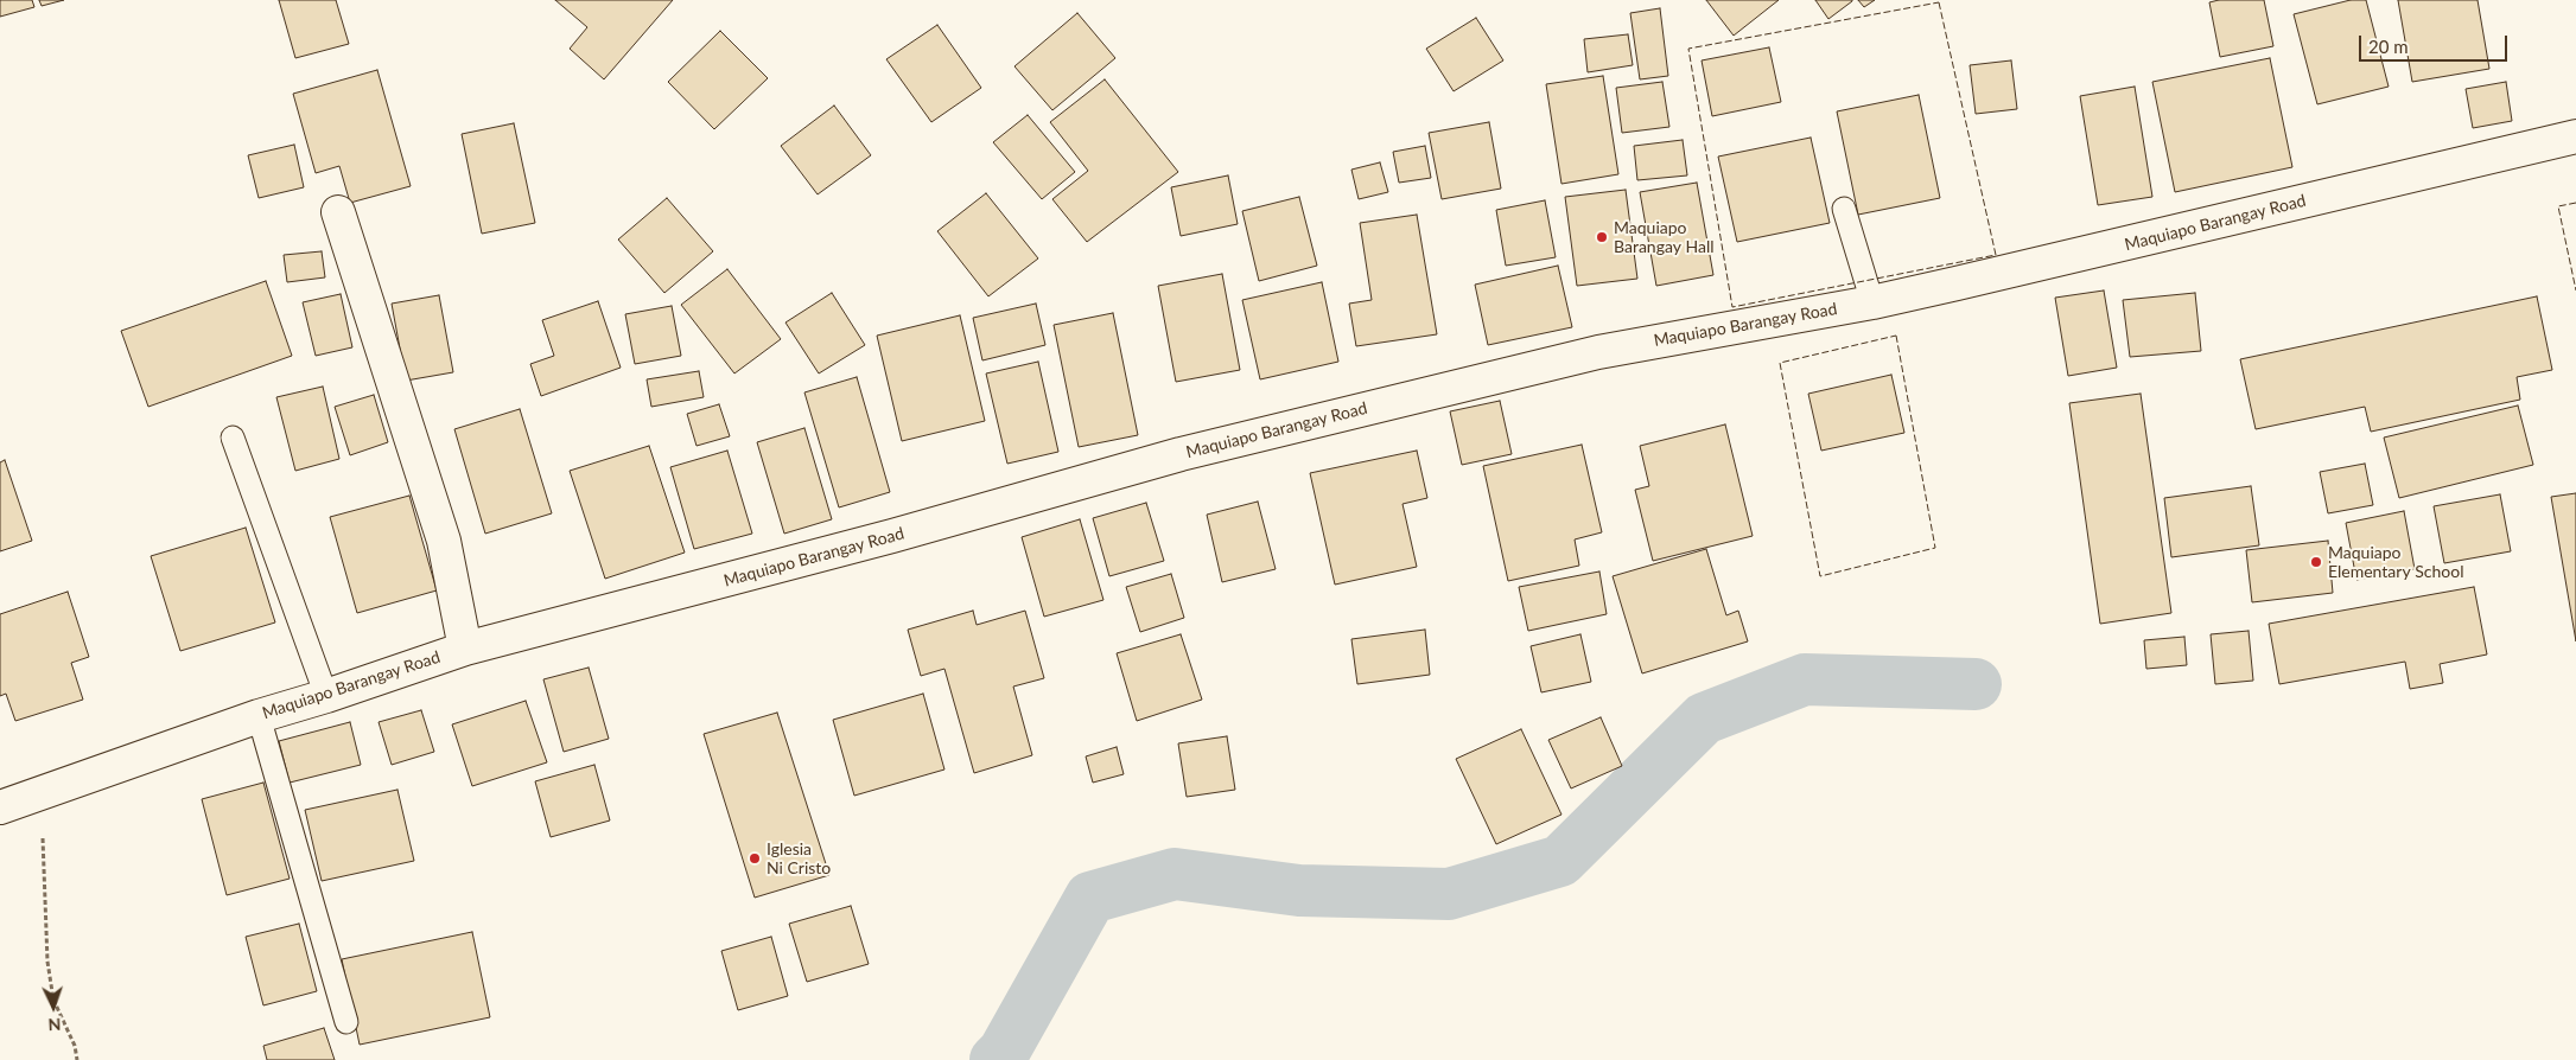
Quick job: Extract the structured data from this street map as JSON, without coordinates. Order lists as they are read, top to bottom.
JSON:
{
  "streets": {
    "street": ["Maquiapo Barangay Road"]
  },
  "places": ["Maquiapo Barangay Hall", "Maquiapo Elementary School", "Iglesia Ni Cristo"],
  "scale_bar": "20 m",
  "north": "bottom"
}
